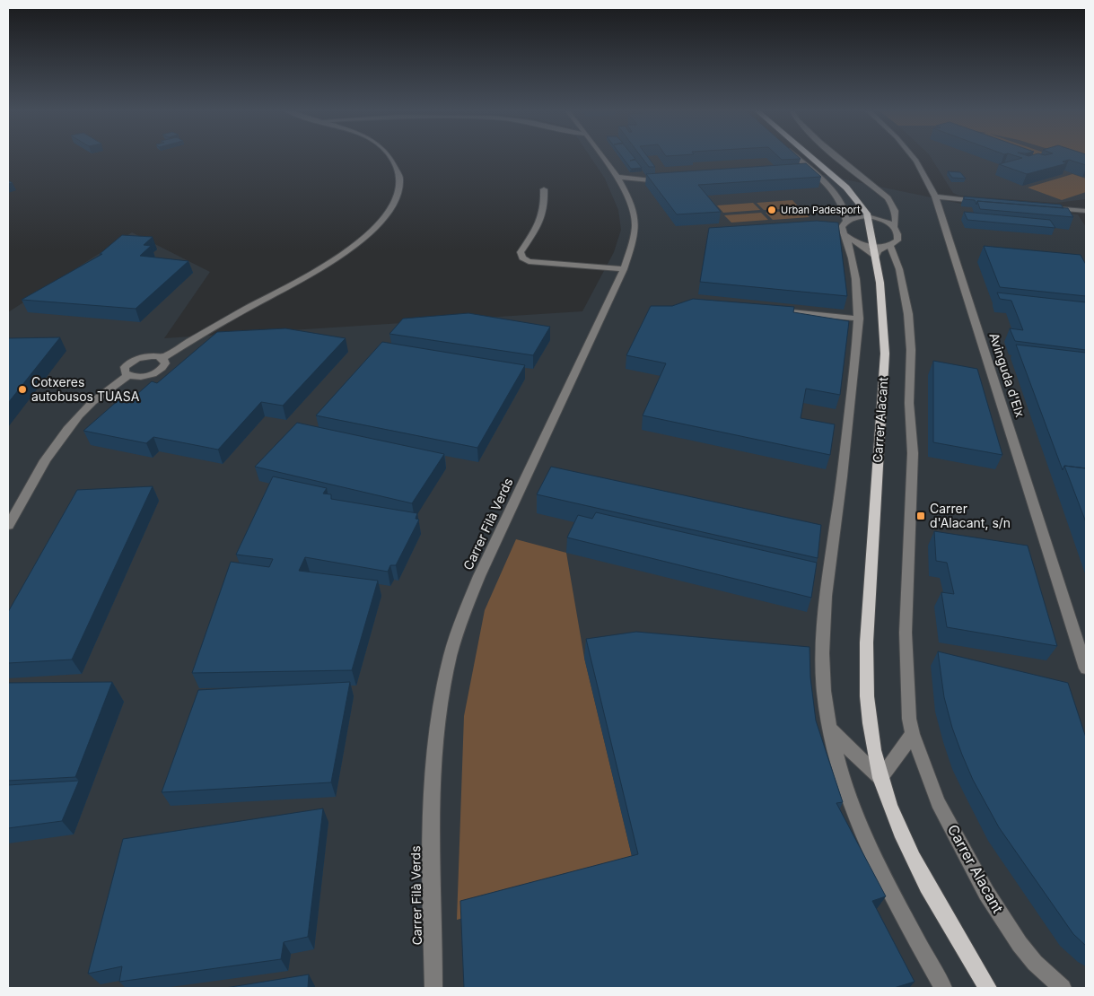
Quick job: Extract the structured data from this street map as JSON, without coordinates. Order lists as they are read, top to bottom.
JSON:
{
  "streets": {
    "main road": ["Carrer Alacant"],
    "street": ["Avinguda d'Elx", "Carrer Filà Verds"]
  },
  "places": {
    "other": ["Urban Padesport", "Cotxeres autobusos TUASA"],
    "transit": ["Carrer d'Alacant, s/n"]
  }
}
